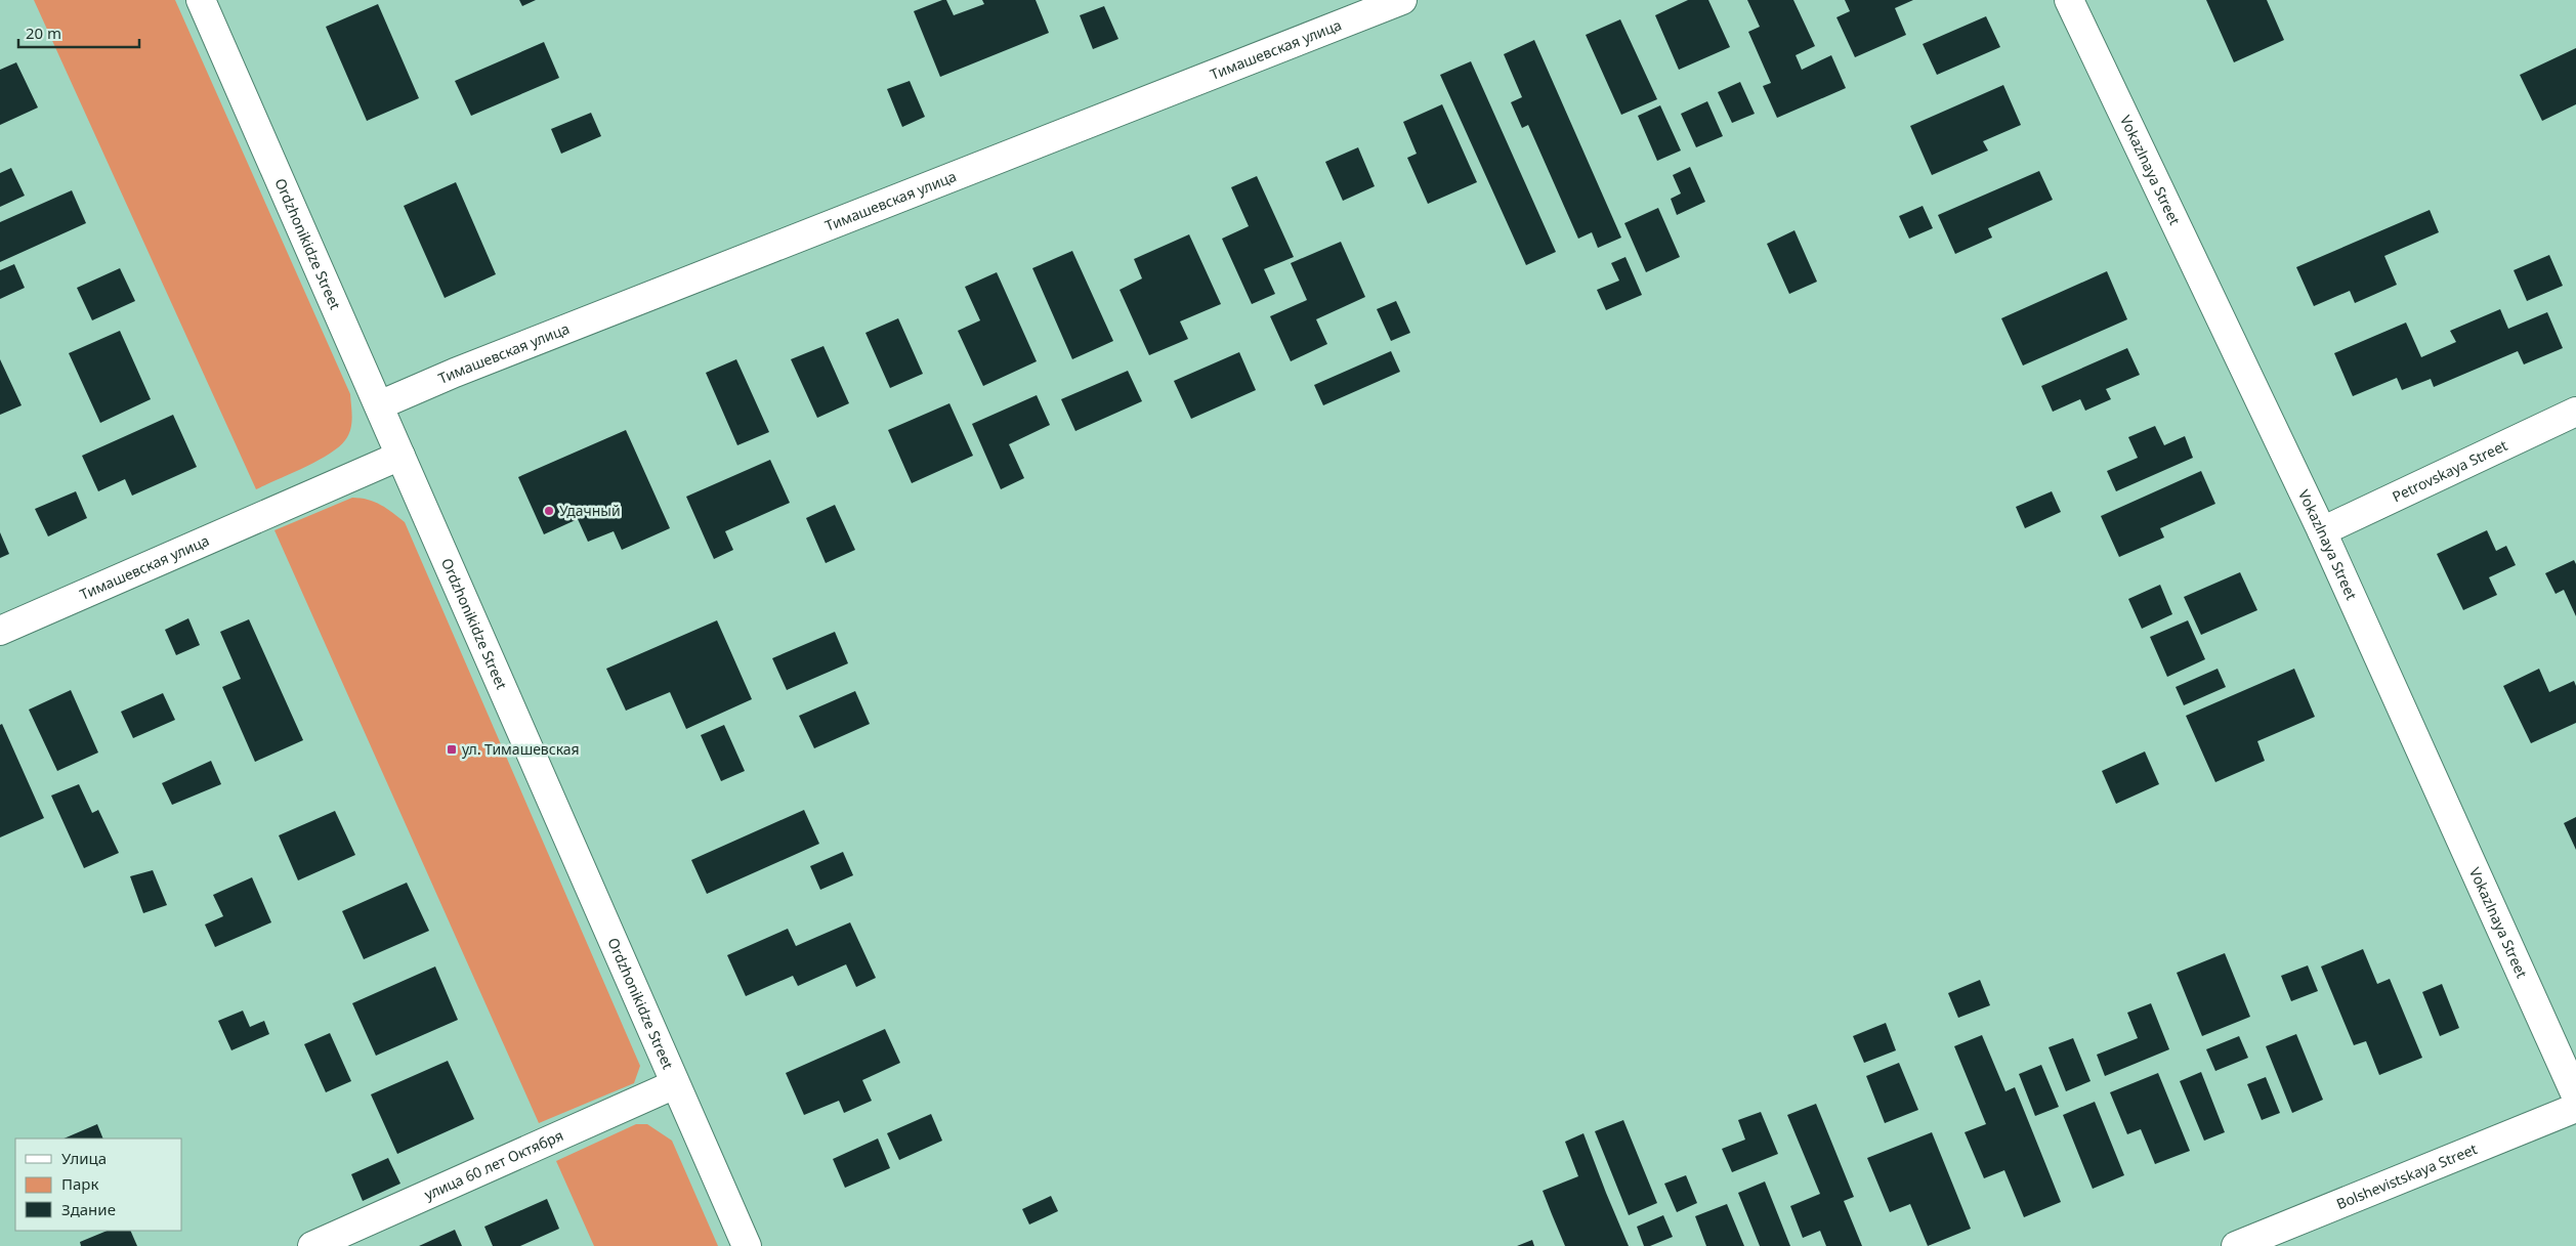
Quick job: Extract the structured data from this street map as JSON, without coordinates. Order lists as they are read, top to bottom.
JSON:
{
  "streets": {
    "street": [
      "Тимашевская улица",
      "Vokazlnaya Street",
      "Ordzhonikidze Street",
      "Petrovskaya Street",
      "улица 60 лет Октября",
      "Bolshevistskaya Street"
    ]
  },
  "crossings": [
    ["Тимашевская улица", "Ordzhonikidze Street"],
    ["Vokazlnaya Street", "Petrovskaya Street"],
    ["Ordzhonikidze Street", "улица 60 лет Октября"]
  ],
  "places": {
    "other": ["Удачный"],
    "transit": ["ул. Тимашевская"]
  },
  "legend": ["Улица", "Парк", "Здание"],
  "scale_bar": "20 m"
}
